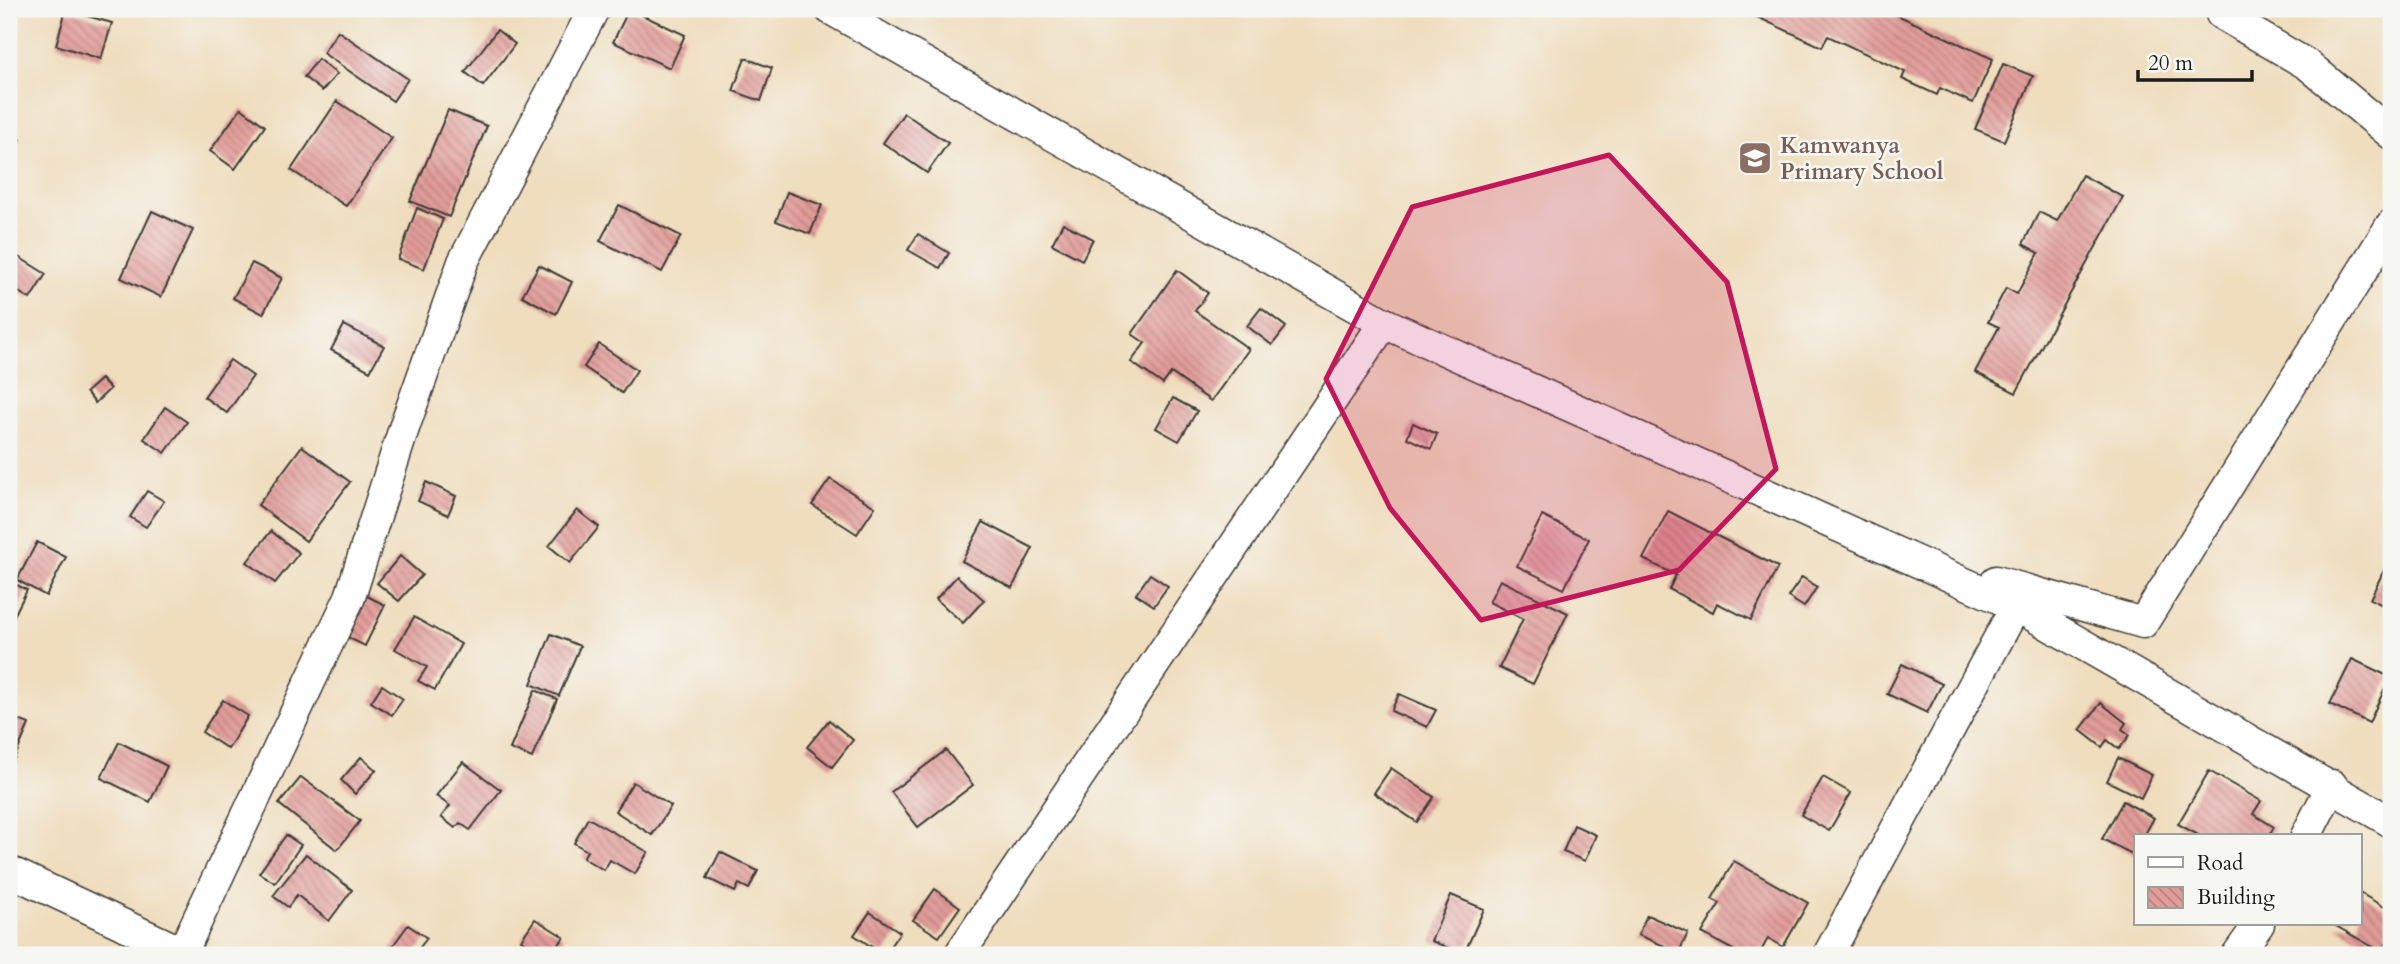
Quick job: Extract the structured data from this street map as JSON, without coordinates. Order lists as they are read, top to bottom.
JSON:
{
  "places": {
    "school or university": ["Kamwanya Primary School"]
  },
  "legend": ["Road", "Building"],
  "scale_bar": "20 m"
}
